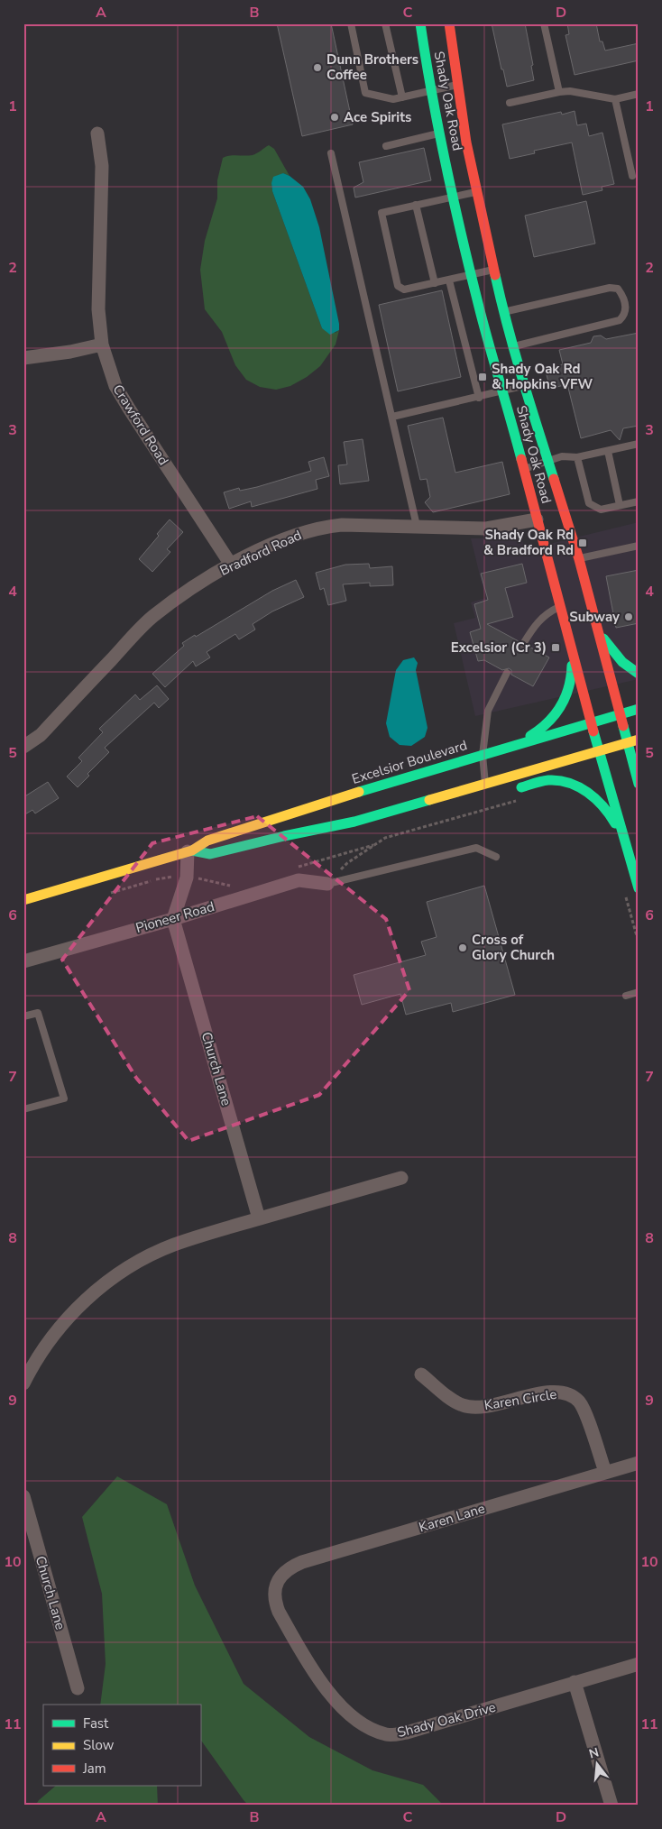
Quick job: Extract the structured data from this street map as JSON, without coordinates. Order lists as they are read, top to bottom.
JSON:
{
  "streets": {
    "main road": ["Shady Oak Road", "Excelsior Boulevard"],
    "street": [
      "Crawford Road",
      "Bradford Road",
      "Pioneer Road",
      "Church Lane",
      "Karen Circle",
      "Karen Lane",
      "Shady Oak Drive"
    ]
  },
  "crossings": [
    ["Shady Oak Road", "Bradford Road"],
    ["Shady Oak Road", "Excelsior Boulevard"],
    ["Crawford Road", "Bradford Road"],
    ["Pioneer Road", "Church Lane"],
    ["Karen Circle", "Karen Lane"],
    ["Karen Lane", "Shady Oak Drive"]
  ],
  "places": {
    "other": [
      "Dunn Brothers Coffee",
      "Ace Spirits",
      "Subway",
      "Cross of Glory Church"
    ],
    "transit": ["Shady Oak Rd & Hopkins VFW", "Shady Oak Rd & Bradford Rd", "Excelsior (Cr 3)"]
  },
  "legend": ["Fast", "Slow", "Jam"],
  "north": "top",
  "grid": {
    "columns": [
      "A",
      "B",
      "C",
      "D"
    ],
    "rows": [
      "1",
      "2",
      "3",
      "4",
      "5",
      "6",
      "7",
      "8",
      "9",
      "10",
      "11"
    ]
  }
}
